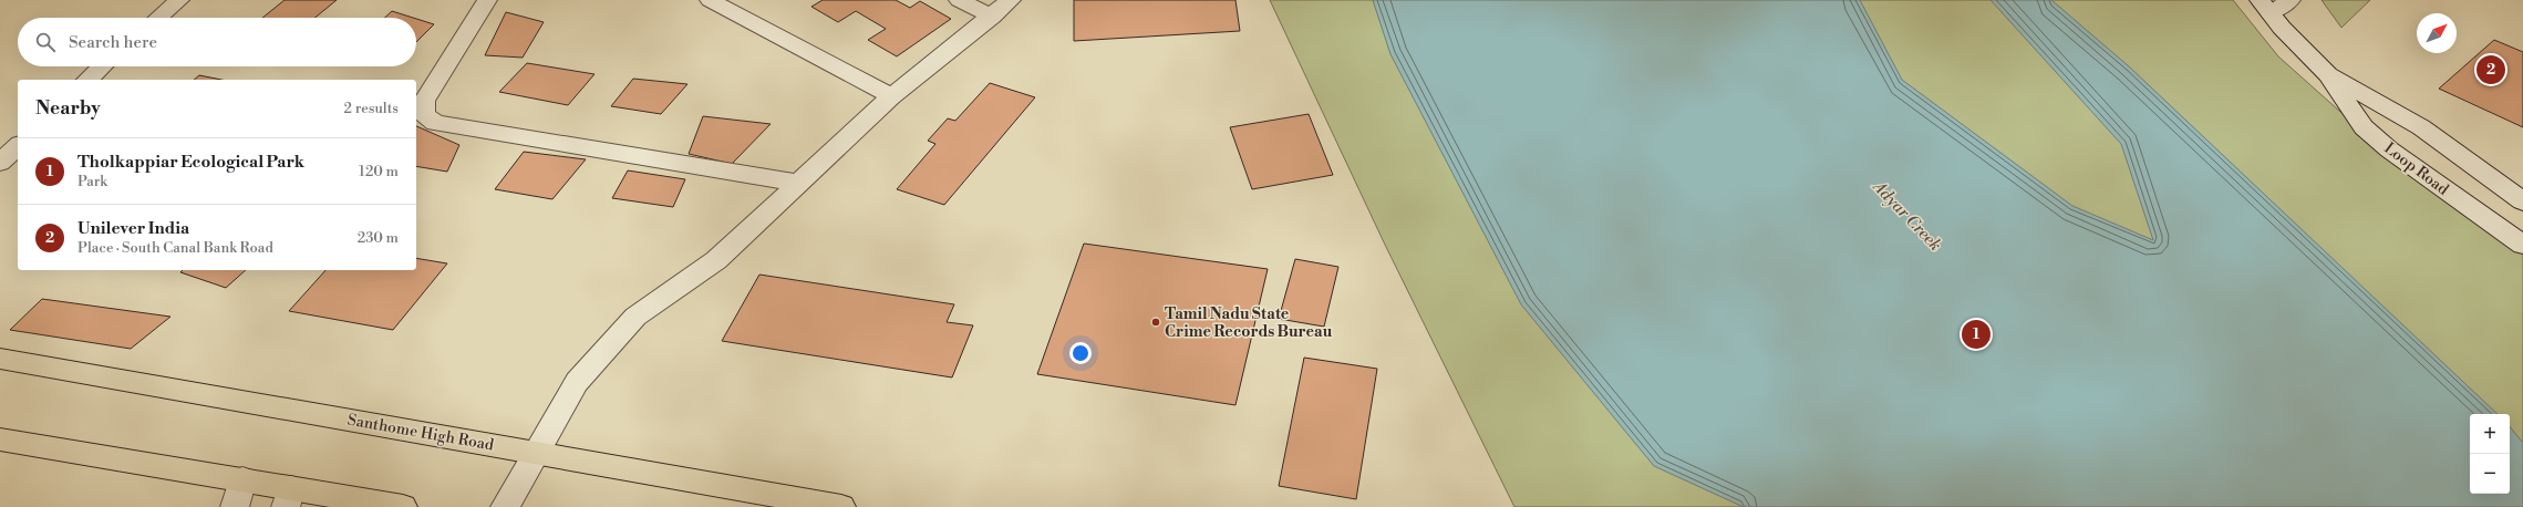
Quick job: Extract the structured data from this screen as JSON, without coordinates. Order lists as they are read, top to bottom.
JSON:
{
  "streets": {
    "main road": ["Santhome High Road"],
    "street": ["Loop Road"]
  },
  "water": ["Adyar Creek"],
  "places": ["Tamil Nadu State Crime Records Bureau"],
  "north": "top right",
  "page": {
    "search": "Search here",
    "pins": ["2", "1"],
    "heading": ["Nearby", "2 results"],
    "list": [
      {
        "mark": "1",
        "name": "Tholkappiar Ecological Park",
        "note": "Park",
        "value": "120 m"
      },
      {
        "mark": "2",
        "name": "Unilever India",
        "note": "Place · South Canal Bank Road",
        "value": "230 m"
      }
    ],
    "map_buttons": ["+", "−"]
  }
}
